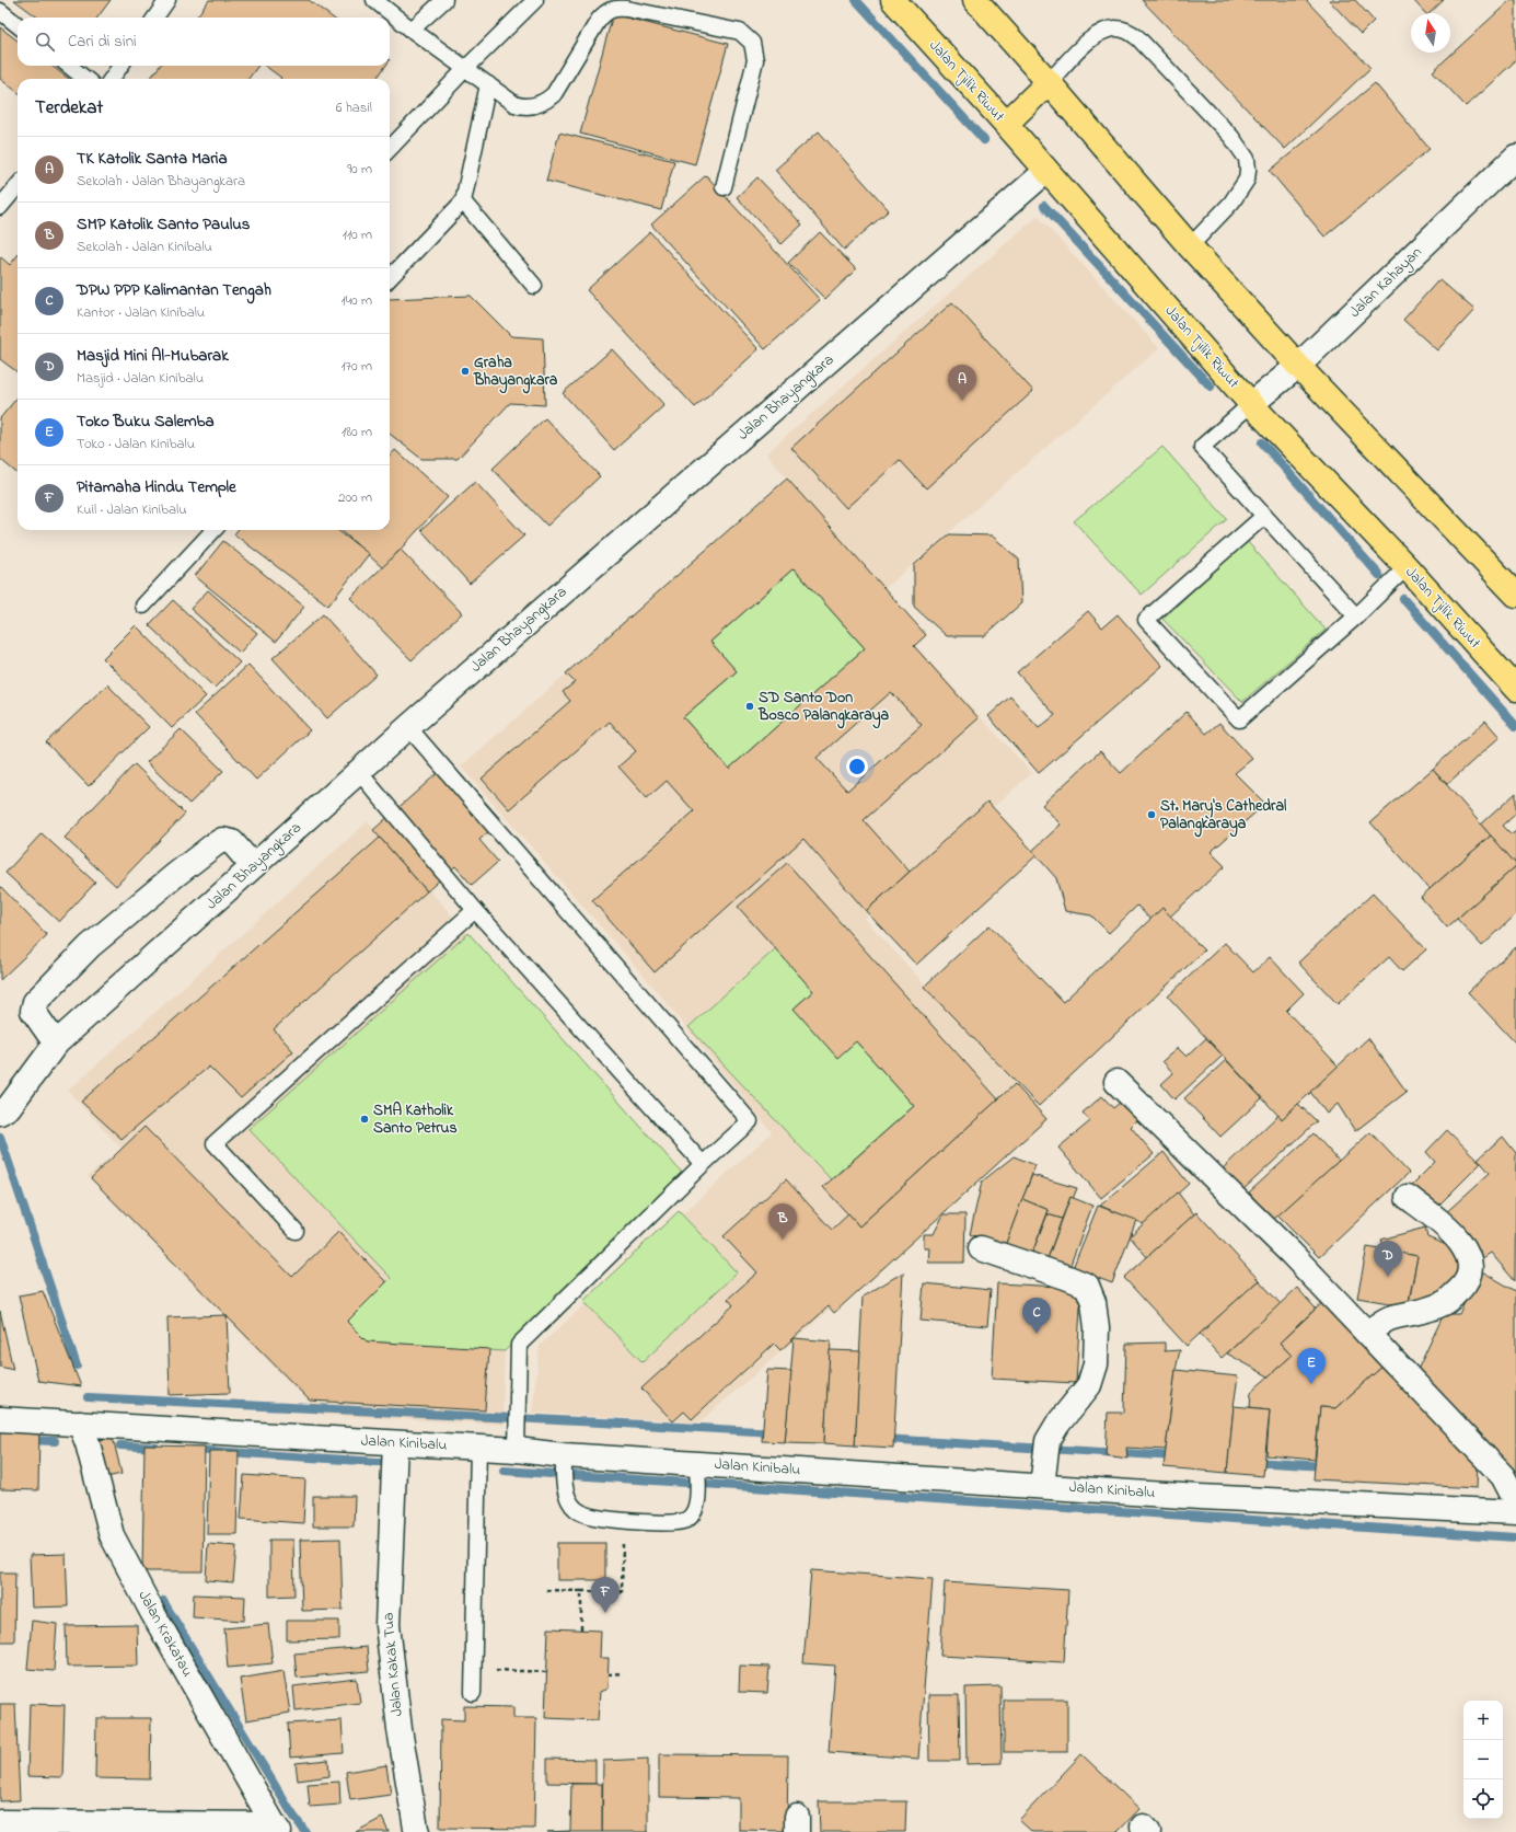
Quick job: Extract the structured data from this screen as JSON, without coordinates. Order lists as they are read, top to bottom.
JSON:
{
  "streets": {
    "highway": ["Jalan Tjilik Riwut"],
    "street": [
      "Jalan Kahayan",
      "Jalan Bhayangkara",
      "Jalan Kinibalu",
      "Jalan Krakatau",
      "Jalan Kakak Tua"
    ]
  },
  "crossings": [
    ["Jalan Tjilik Riwut", "Jalan Kahayan"],
    ["Jalan Tjilik Riwut", "Jalan Bhayangkara"],
    ["Jalan Kinibalu", "Jalan Krakatau"],
    ["Jalan Kinibalu", "Jalan Kakak Tua"]
  ],
  "places": [
    "Graha Bhayangkara",
    "SD Santo Don Bosco Palangkaraya",
    "St. Mary's Cathedral Palangkaraya",
    "SMA Katholik Santo Petrus"
  ],
  "north": "top",
  "page": {
    "search": "Cari di sini",
    "heading": ["Terdekat", "6 hasil"],
    "list": [
      {
        "mark": "A",
        "name": "TK Katolik Santa Maria",
        "note": "Sekolah · Jalan Bhayangkara",
        "value": "90 m"
      },
      {
        "mark": "B",
        "name": "SMP Katolik Santo Paulus",
        "note": "Sekolah · Jalan Kinibalu",
        "value": "110 m"
      },
      {
        "mark": "C",
        "name": "DPW PPP Kalimantan Tengah",
        "note": "Kantor · Jalan Kinibalu",
        "value": "140 m"
      },
      {
        "mark": "D",
        "name": "Masjid Mini Al-Mubarak",
        "note": "Masjid · Jalan Kinibalu",
        "value": "170 m"
      },
      {
        "mark": "E",
        "name": "Toko Buku Salemba",
        "note": "Toko · Jalan Kinibalu",
        "value": "180 m"
      },
      {
        "mark": "F",
        "name": "Pitamaha Hindu Temple",
        "note": "Kuil · Jalan Kinibalu",
        "value": "200 m"
      }
    ],
    "pins": [
      "A",
      "B",
      "D",
      "C",
      "E",
      "F"
    ],
    "map_buttons": ["+", "−"]
  }
}
